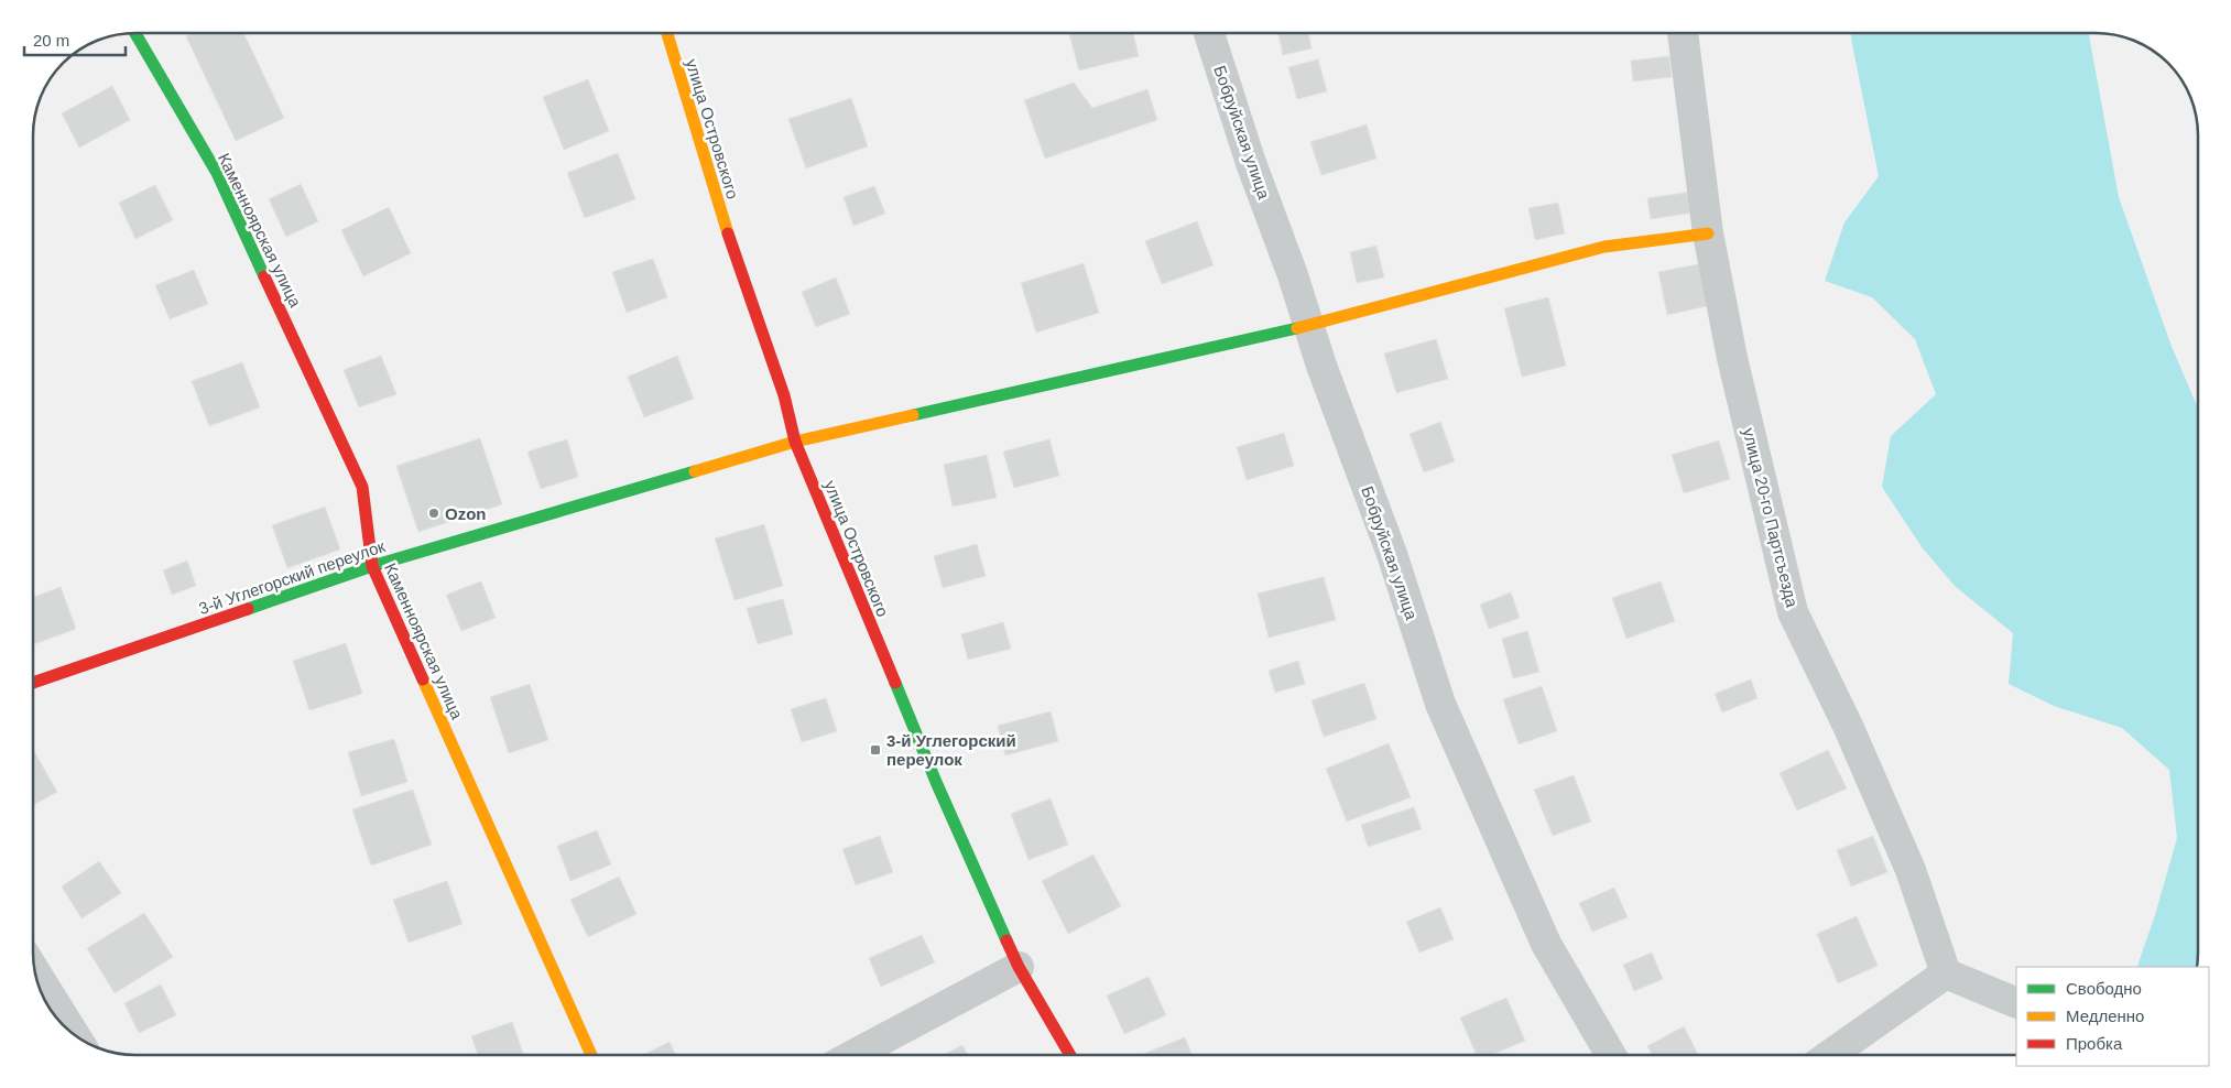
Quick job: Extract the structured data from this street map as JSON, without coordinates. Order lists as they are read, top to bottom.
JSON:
{
  "streets": {
    "street": [
      "улица Островского",
      "Бобруйская улица",
      "Каменноярская улица",
      "улица 20-го Партсъезда",
      "3-й Углегорский переулок"
    ]
  },
  "crossings": [
    ["улица Островского", "3-й Углегорский переулок"],
    ["Бобруйская улица", "3-й Углегорский переулок"],
    ["Каменноярская улица", "3-й Углегорский переулок"],
    ["улица 20-го Партсъезда", "3-й Углегорский переулок"]
  ],
  "places": {
    "other": ["Ozon"],
    "transit": ["3-й Углегорский переулок"]
  },
  "legend": ["Свободно", "Медленно", "Пробка"],
  "scale_bar": "20 m"
}
